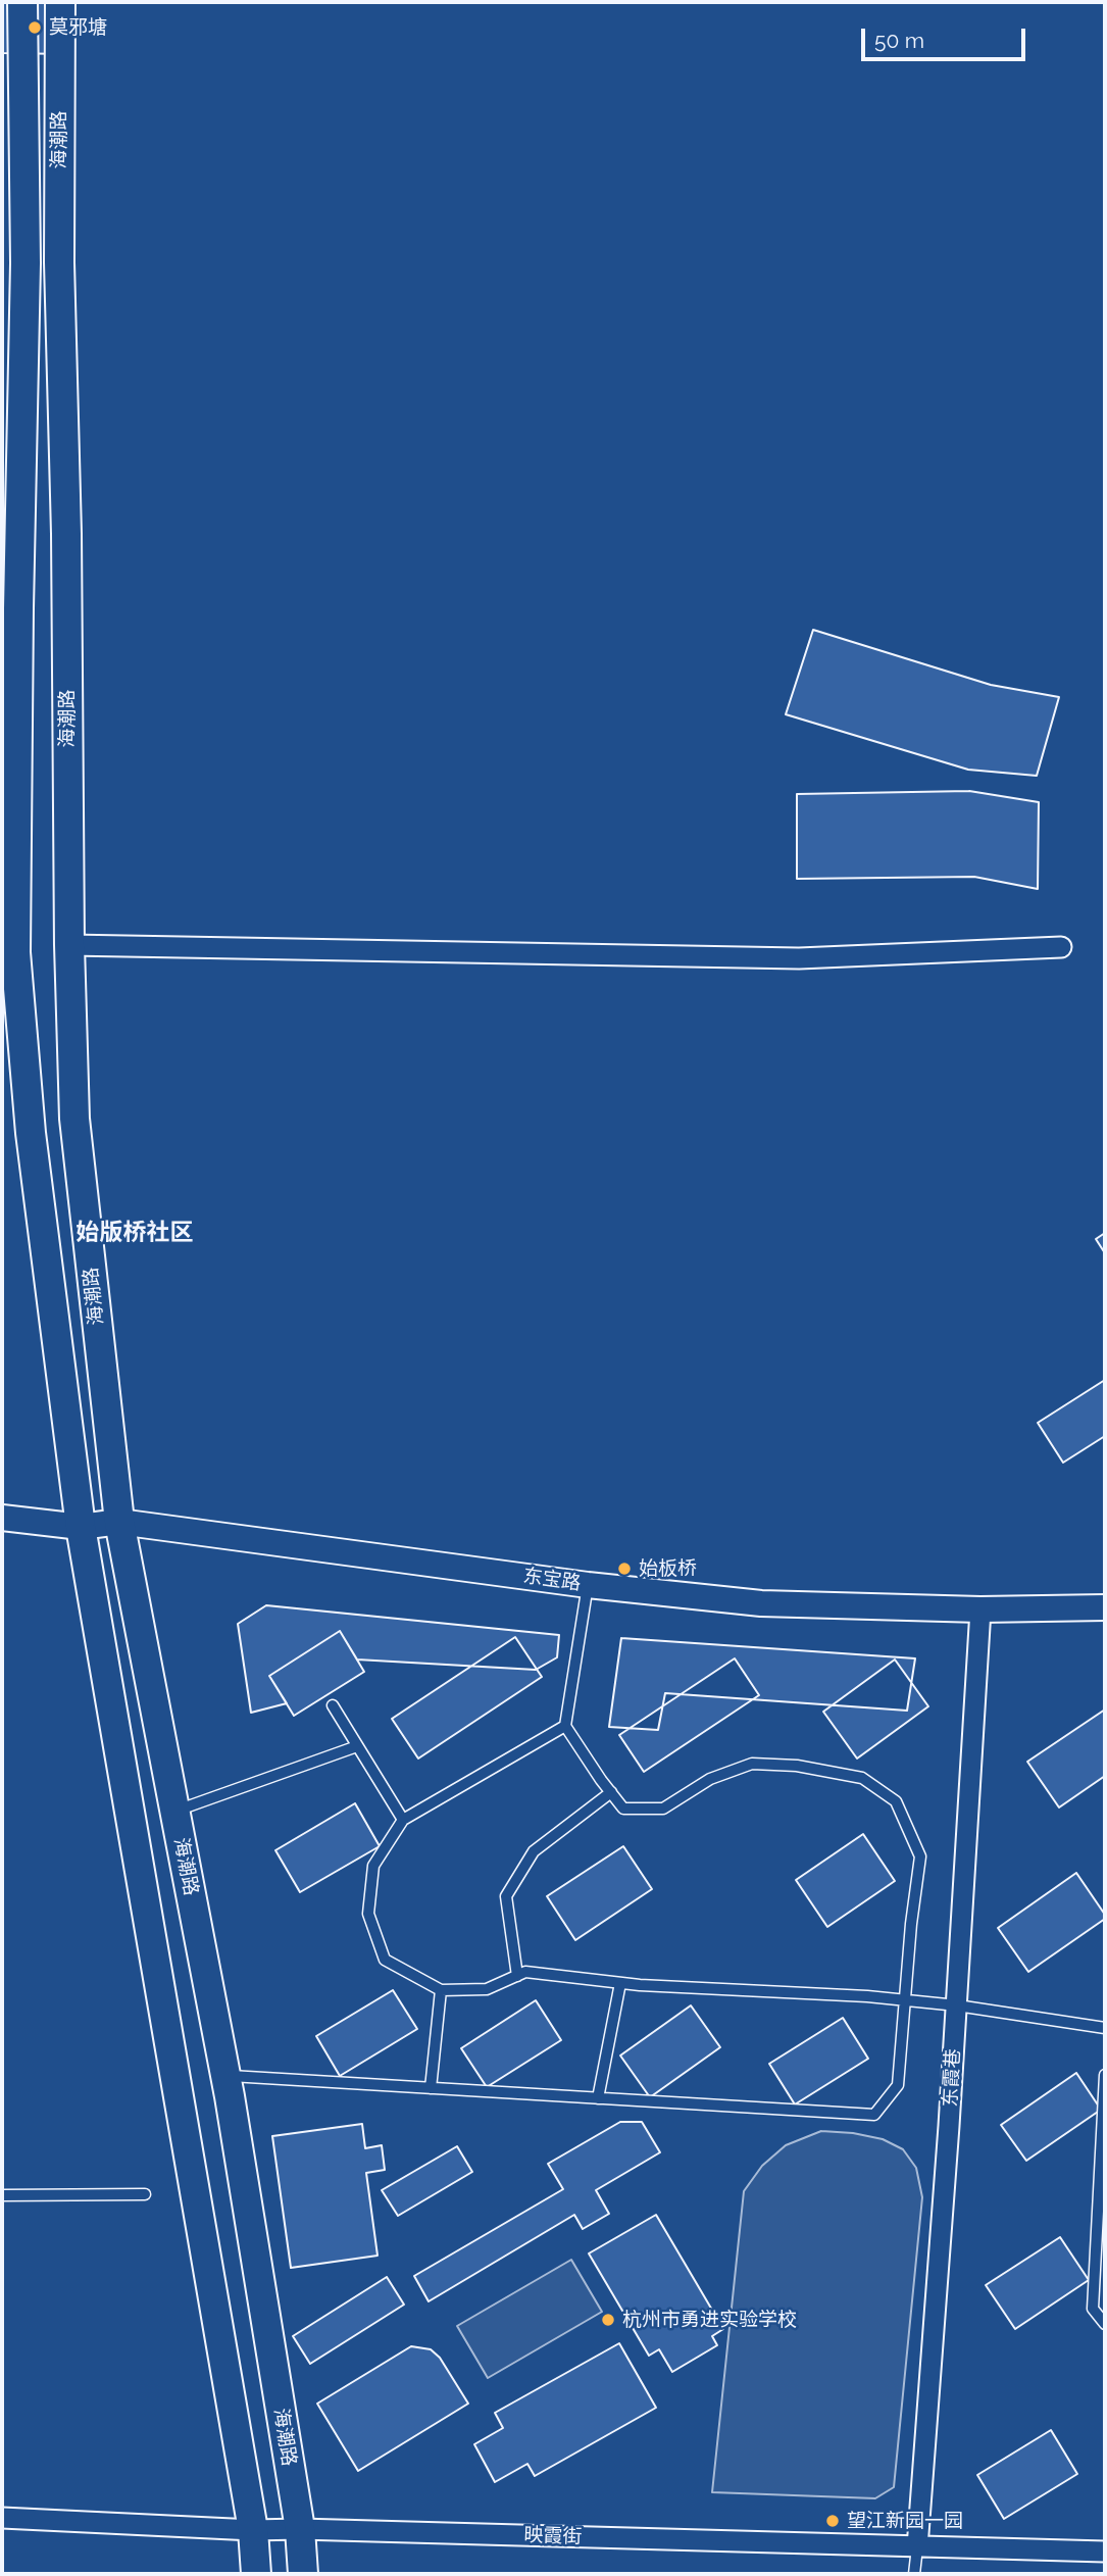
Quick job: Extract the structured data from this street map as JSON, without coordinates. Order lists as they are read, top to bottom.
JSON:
{
  "streets": {
    "main road": ["海潮路"],
    "street": ["东宝路", "东霞巷", "映霞街"]
  },
  "crossings": [
    ["海潮路", "东宝路"],
    ["海潮路", "映霞街"],
    ["东宝路", "东霞巷"],
    ["东霞巷", "映霞街"]
  ],
  "districts": ["始版桥社区"],
  "places": [
    "莫邪塘",
    "始板桥",
    "杭州市勇进实验学校",
    "望江新园一园"
  ],
  "scale_bar": "50 m"
}
